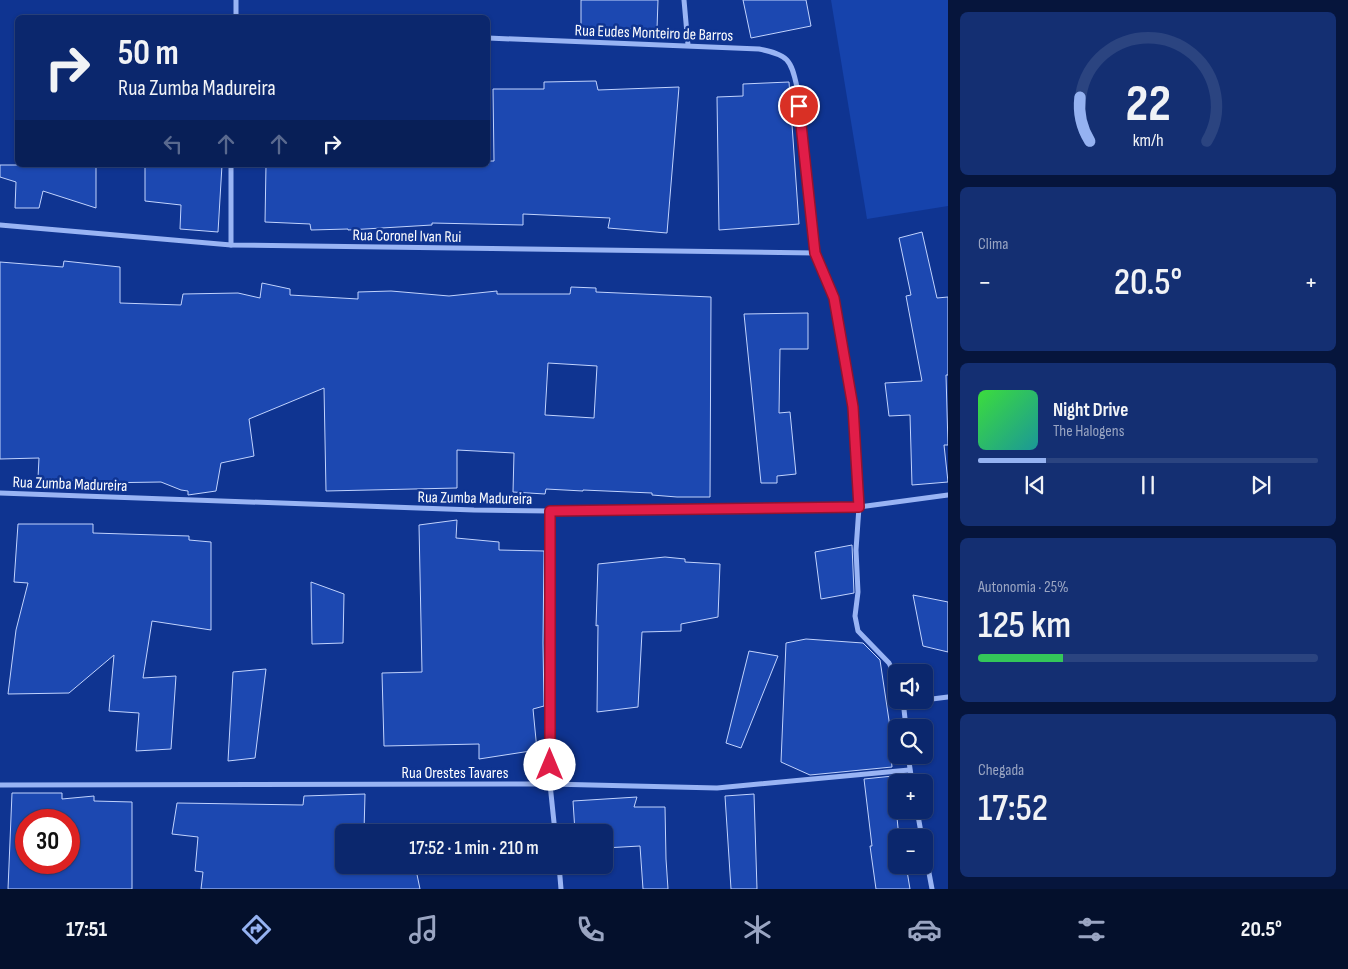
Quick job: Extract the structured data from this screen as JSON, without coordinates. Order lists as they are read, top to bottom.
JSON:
{
  "streets": {
    "street": [
      "Rua Eudes Monteiro de Barros",
      "Rua Coronel Ivan Rui",
      "Rua Zumba Madureira",
      "Rua Orestes Tavares"
    ]
  },
  "crossings": [
    ["Rua Eudes Monteiro de Barros", "Rua Coronel Ivan Rui"],
    ["Rua Eudes Monteiro de Barros", "Rua Zumba Madureira"]
  ],
  "page": {
    "turn": ["50 m", "Rua Zumba Madureira"],
    "tile": [
      "Clima",
      ["Autonomia · 25%", "125 km"],
      ["Chegada", "17:52"]
    ],
    "heat": ["−", "20.5°", "+"],
    "song": ["Night Drive", "The Halogens"],
    "map_buttons": ["+", "−"],
    "limit": "30",
    "trip": "17:52 · 1 min · 210 m",
    "tabs": ["17:51", "20.5°"],
    "gauge": ["22", "km/h"]
  }
}
